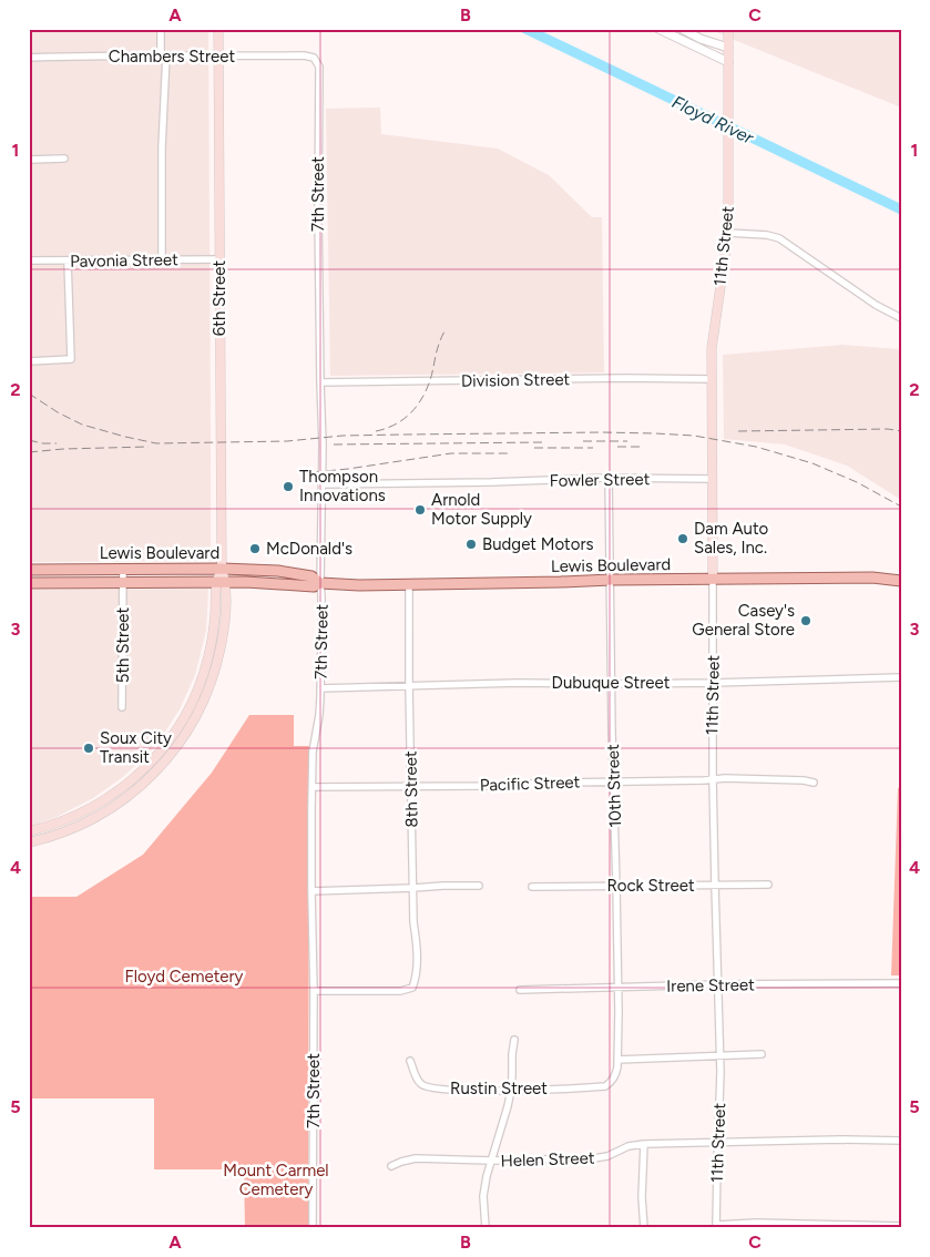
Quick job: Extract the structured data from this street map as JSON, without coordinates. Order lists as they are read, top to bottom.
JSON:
{
  "streets": {
    "main road": ["11th Street", "6th Street", "Lewis Boulevard"],
    "street": [
      "Chambers Street",
      "7th Street",
      "Pavonia Street",
      "Division Street",
      "Fowler Street",
      "5th Street",
      "Dubuque Street",
      "Pacific Street",
      "10th Street",
      "8th Street",
      "Rock Street",
      "Irene Street",
      "Rustin Street",
      "Helen Street"
    ]
  },
  "crossings": [
    ["Chambers Street", "7th Street"],
    ["Chambers Street", "6th Street"],
    ["7th Street", "Division Street"],
    ["7th Street", "Fowler Street"],
    ["7th Street", "Lewis Boulevard"],
    ["7th Street", "Dubuque Street"],
    ["7th Street", "Pacific Street"],
    ["7th Street", "8th Street"],
    ["11th Street", "Division Street"],
    ["11th Street", "Fowler Street"],
    ["11th Street", "Lewis Boulevard"],
    ["11th Street", "Dubuque Street"],
    ["11th Street", "Pacific Street"],
    ["11th Street", "Rock Street"],
    ["11th Street", "Irene Street"],
    ["11th Street", "Helen Street"],
    ["Pavonia Street", "6th Street"],
    ["6th Street", "Lewis Boulevard"],
    ["Fowler Street", "10th Street"],
    ["Lewis Boulevard", "5th Street"],
    ["Lewis Boulevard", "10th Street"],
    ["Lewis Boulevard", "8th Street"],
    ["Dubuque Street", "10th Street"],
    ["Dubuque Street", "8th Street"],
    ["Pacific Street", "10th Street"],
    ["Pacific Street", "8th Street"],
    ["10th Street", "Rock Street"],
    ["10th Street", "Irene Street"],
    ["10th Street", "Rustin Street"]
  ],
  "water": ["Floyd River"],
  "parks": ["Floyd Cemetery", "Mount Carmel Cemetery"],
  "places": [
    "Thompson Innovations",
    "Arnold Motor Supply",
    "Dam Auto Sales, Inc.",
    "Budget Motors",
    "McDonald's",
    "Casey's General Store",
    "Soux City Transit"
  ],
  "grid": {
    "columns": ["A", "B", "C"],
    "rows": [
      "1",
      "2",
      "3",
      "4",
      "5"
    ]
  }
}
